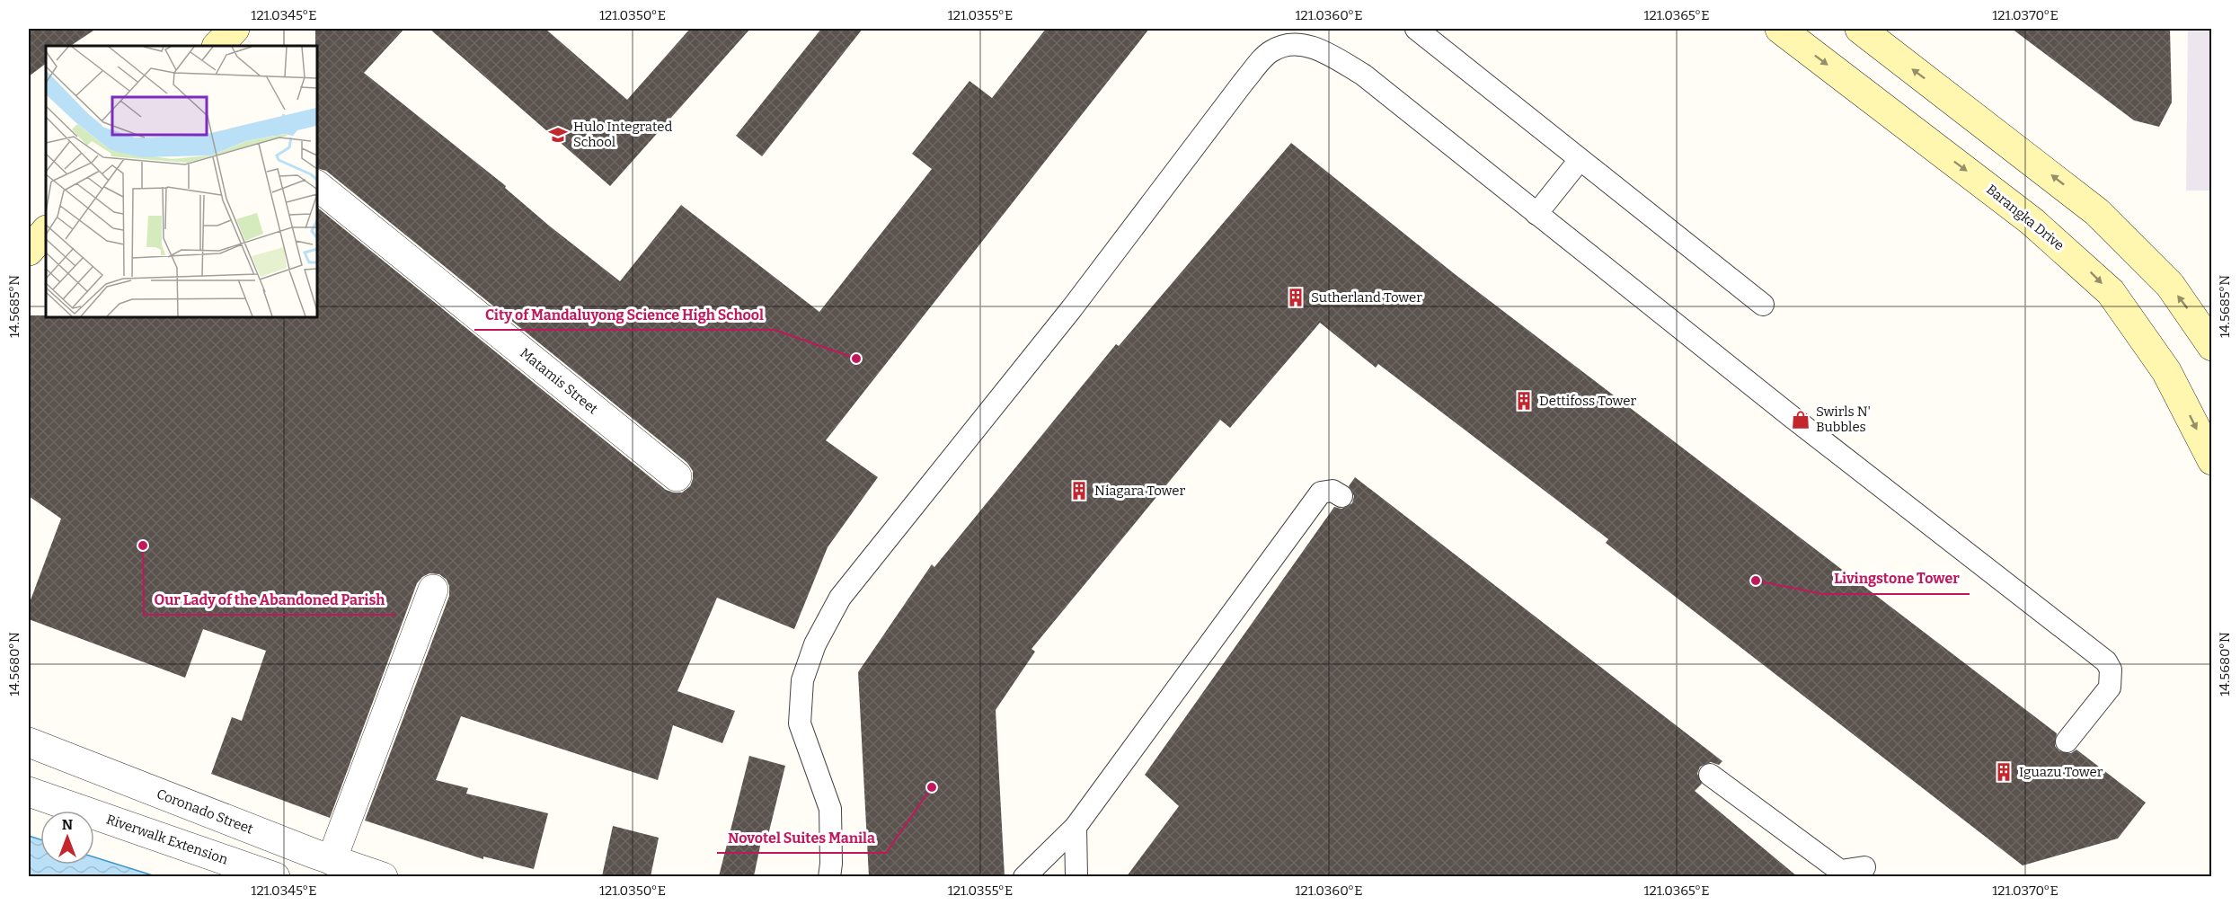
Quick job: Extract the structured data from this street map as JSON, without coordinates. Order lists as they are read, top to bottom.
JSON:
{
  "streets": {
    "main road": ["Barangka Drive"],
    "street": ["Matamis Street", "Coronado Street", "Riverwalk Extension"]
  },
  "places": {
    "school or university": ["Hulo Integrated School"],
    "building": [
      "Sutherland Tower",
      "Dettifoss Tower",
      "Niagara Tower",
      "Iguazu Tower"
    ],
    "other": [
      "City of Mandaluyong Science High School",
      "Our Lady of the Abandoned Parish",
      "Livingstone Tower",
      "Novotel Suites Manila"
    ],
    "shop": ["Swirls N' Bubbles"]
  },
  "north": "top",
  "coordinates": [
    "121.0345°E",
    "121.0350°E",
    "121.0355°E",
    "121.0360°E",
    "121.0365°E",
    "121.0370°E",
    "14.5685°N",
    "14.5680°N"
  ]
}
